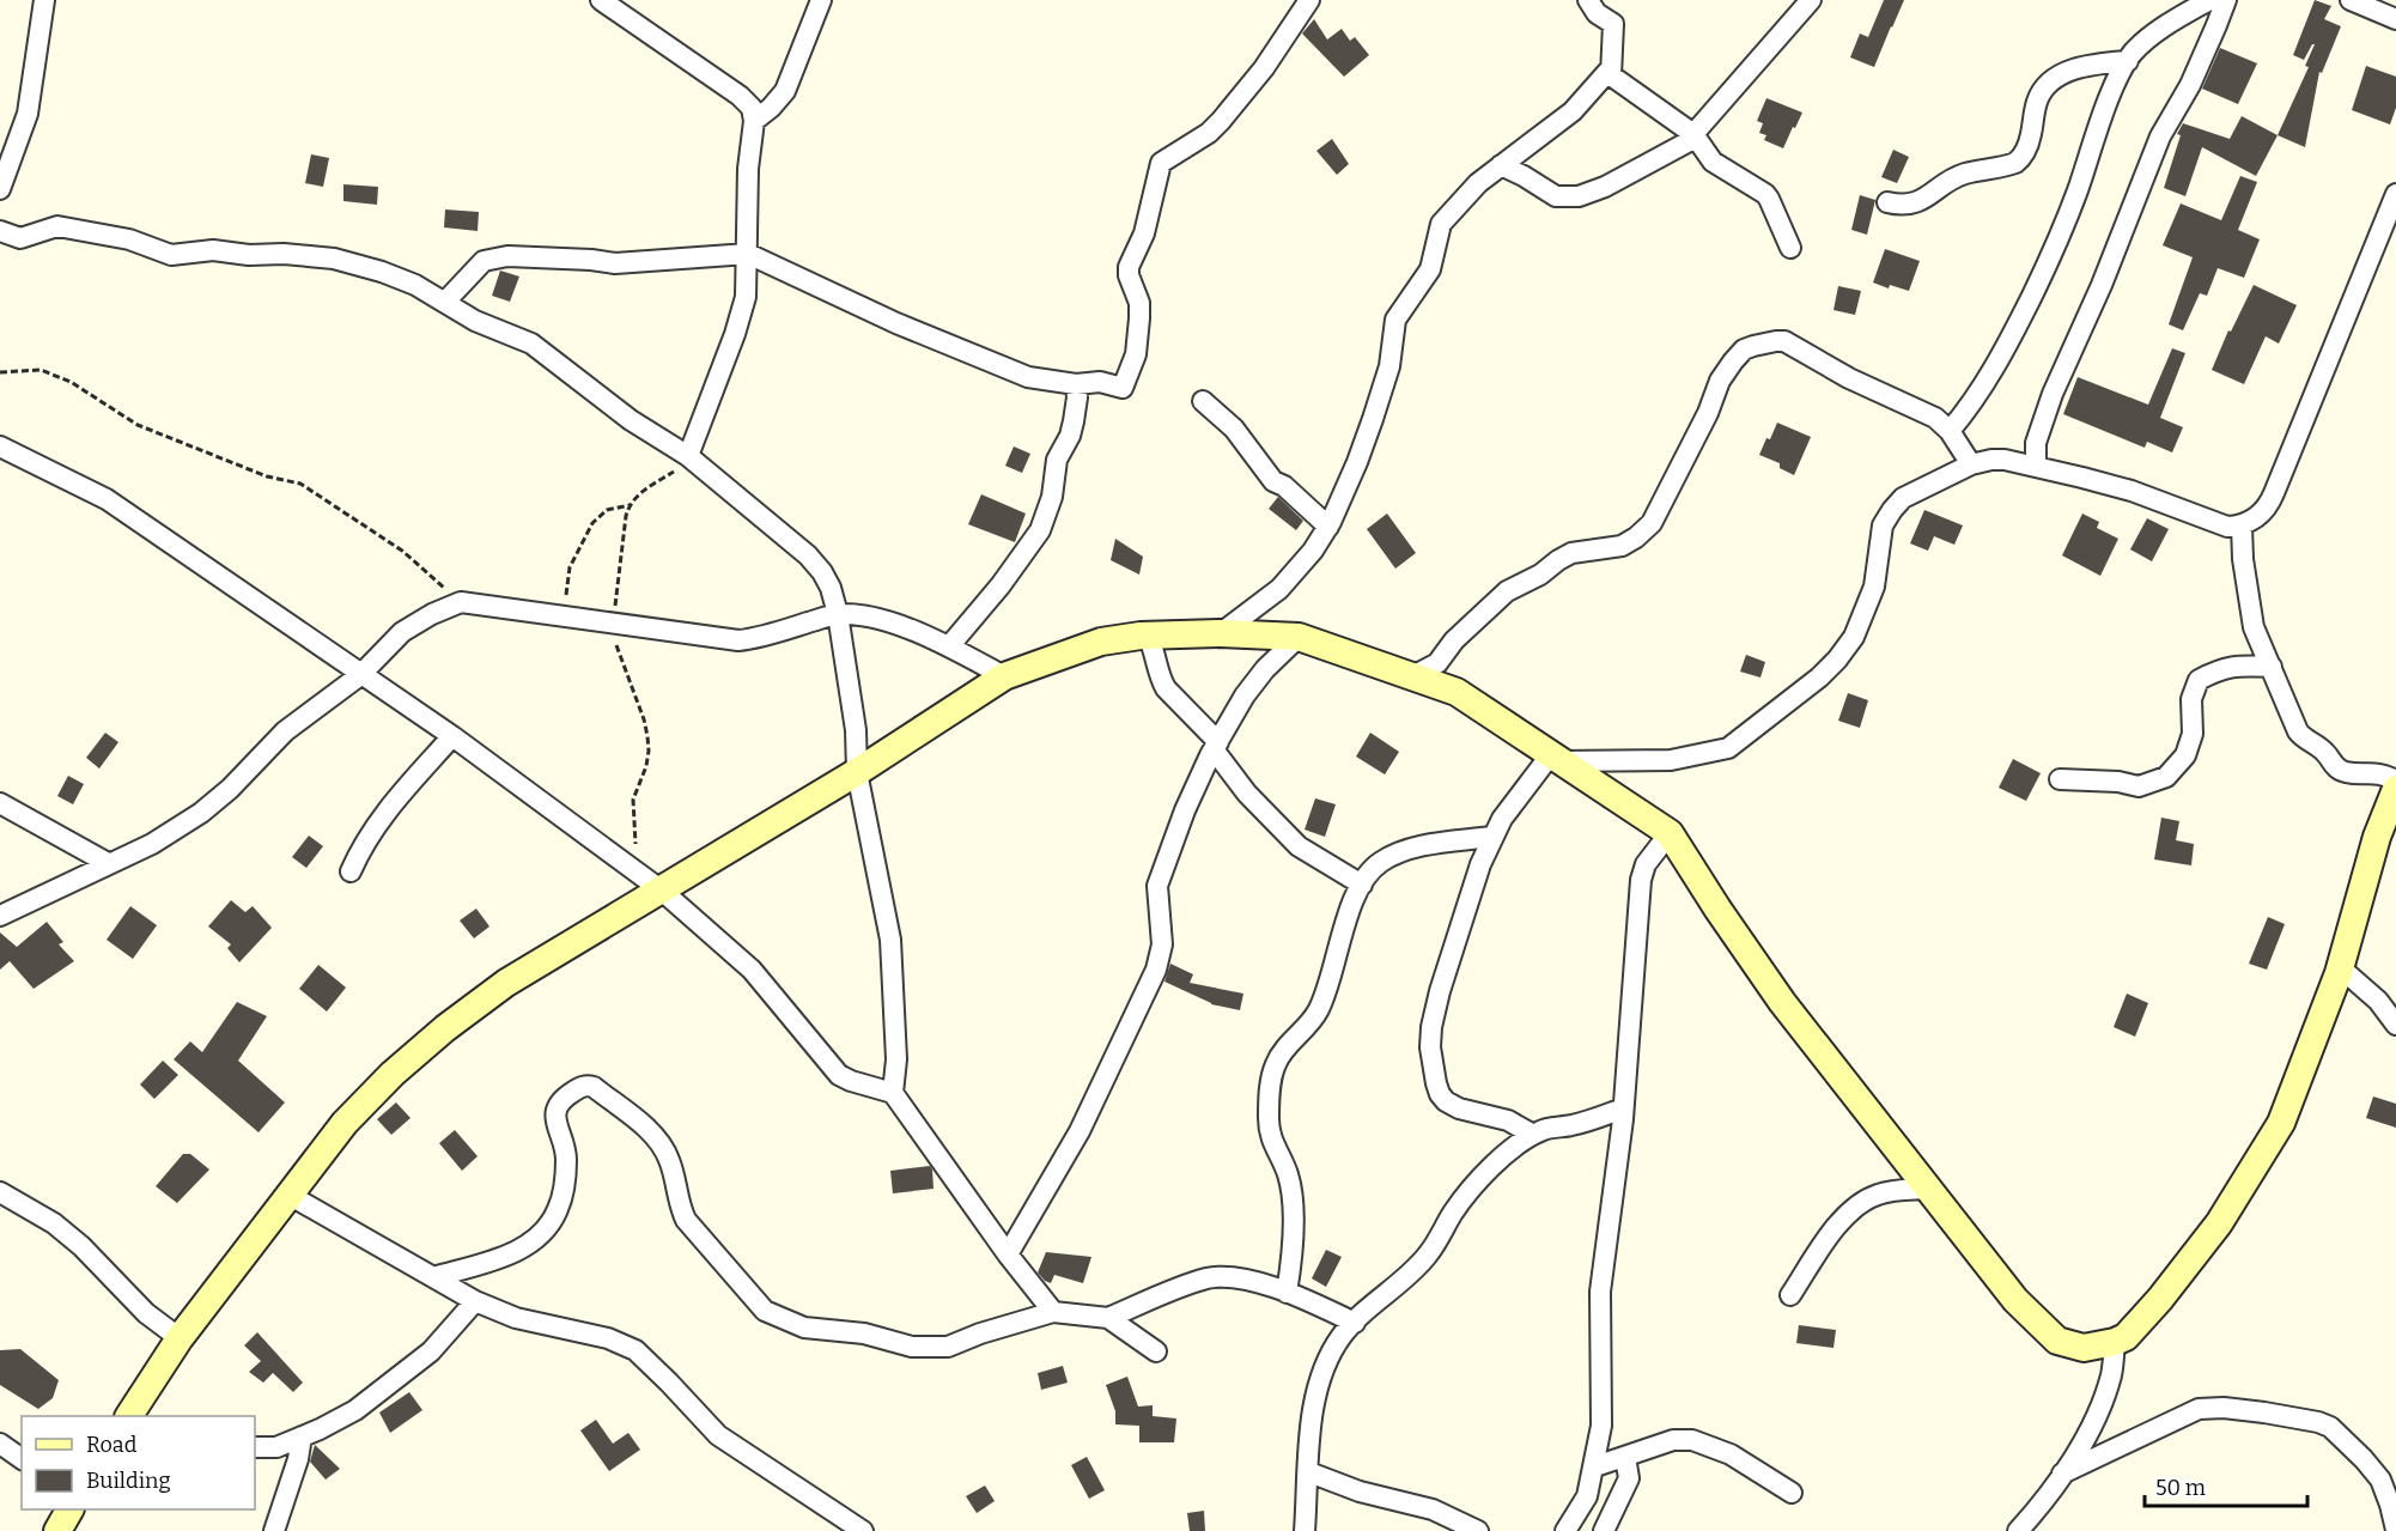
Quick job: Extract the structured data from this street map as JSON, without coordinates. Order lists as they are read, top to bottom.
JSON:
{
  "legend": ["Road", "Building"],
  "scale_bar": "50 m"
}
